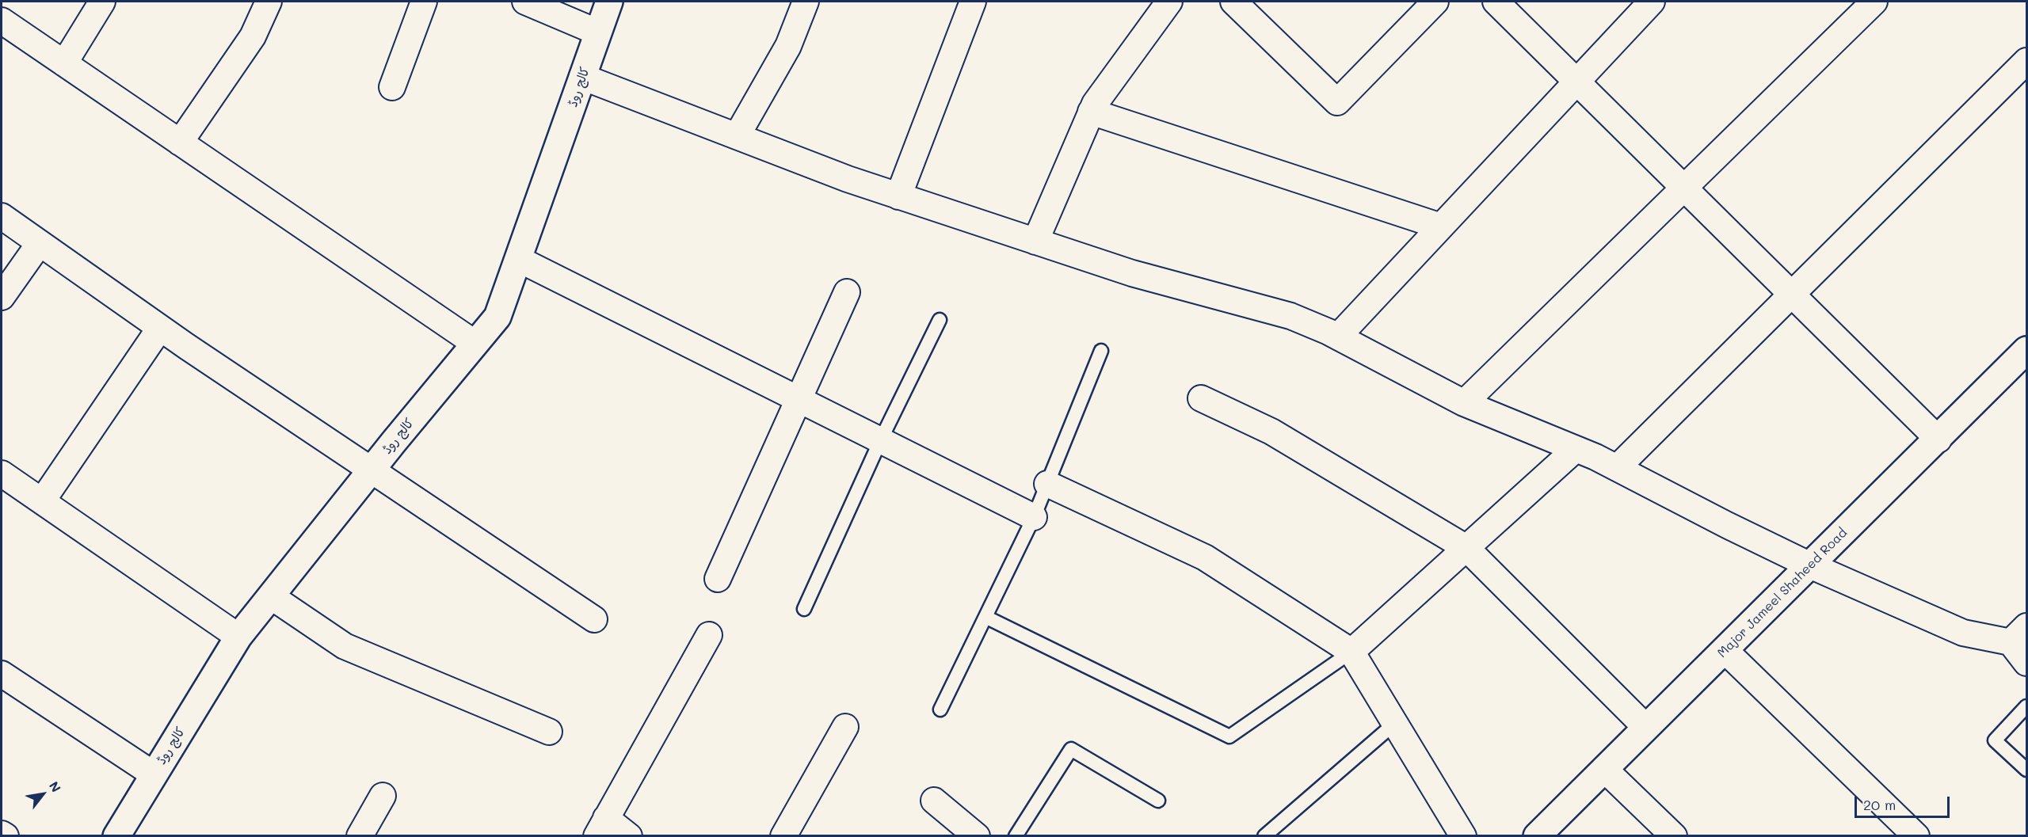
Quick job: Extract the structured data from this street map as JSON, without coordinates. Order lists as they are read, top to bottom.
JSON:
{
  "streets": {
    "street": ["کالج روڈ", "Major Jameel Shaheed Road"]
  },
  "scale_bar": "20 m",
  "north": "top right"
}
